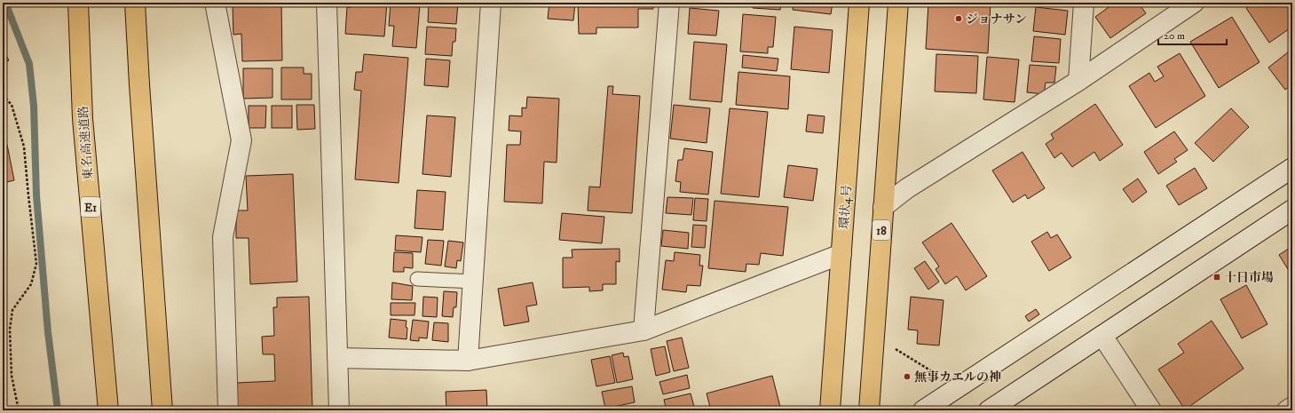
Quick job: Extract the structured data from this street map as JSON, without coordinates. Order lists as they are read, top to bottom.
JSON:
{
  "streets": {
    "main road": [
      "東名高速道路",
      "E1",
      "環状4号",
      "18"
    ]
  },
  "places": {
    "other": ["ジョナサン", "無事カエルの神"],
    "transit": ["十日市場"]
  },
  "scale_bar": "20 m"
}
